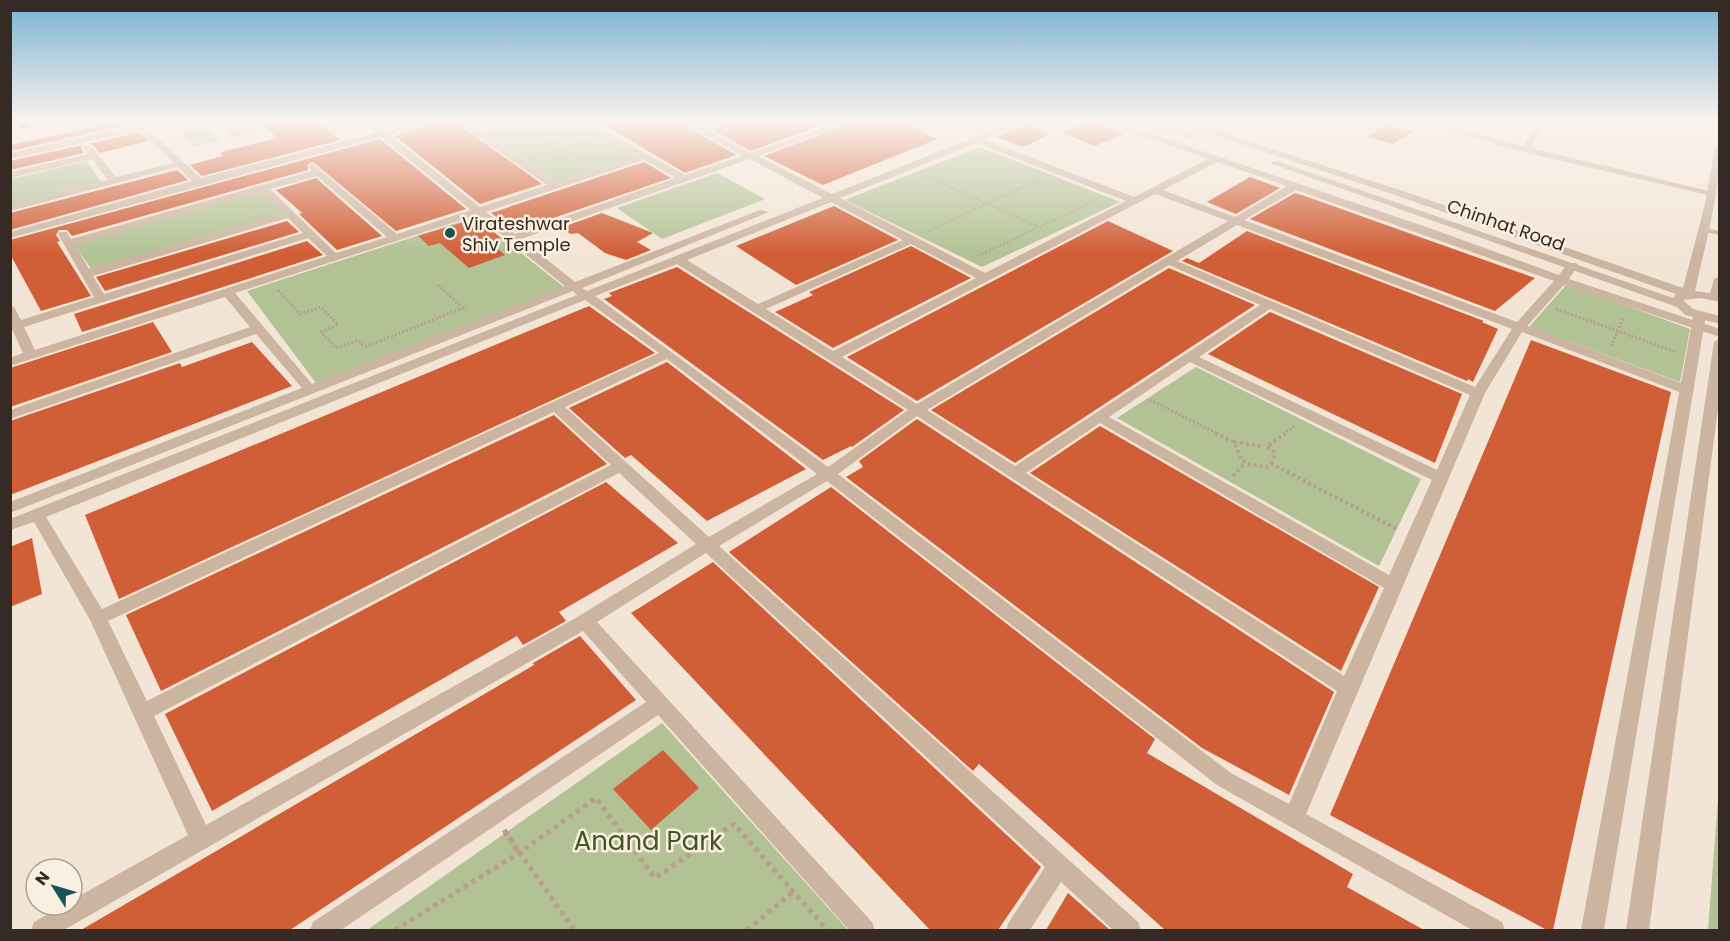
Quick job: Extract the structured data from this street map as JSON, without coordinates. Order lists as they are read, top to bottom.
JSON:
{
  "streets": {
    "street": ["Chinhat Road"]
  },
  "parks": ["Anand Park"],
  "places": ["Virateshwar Shiv Temple"],
  "north": "top left"
}
